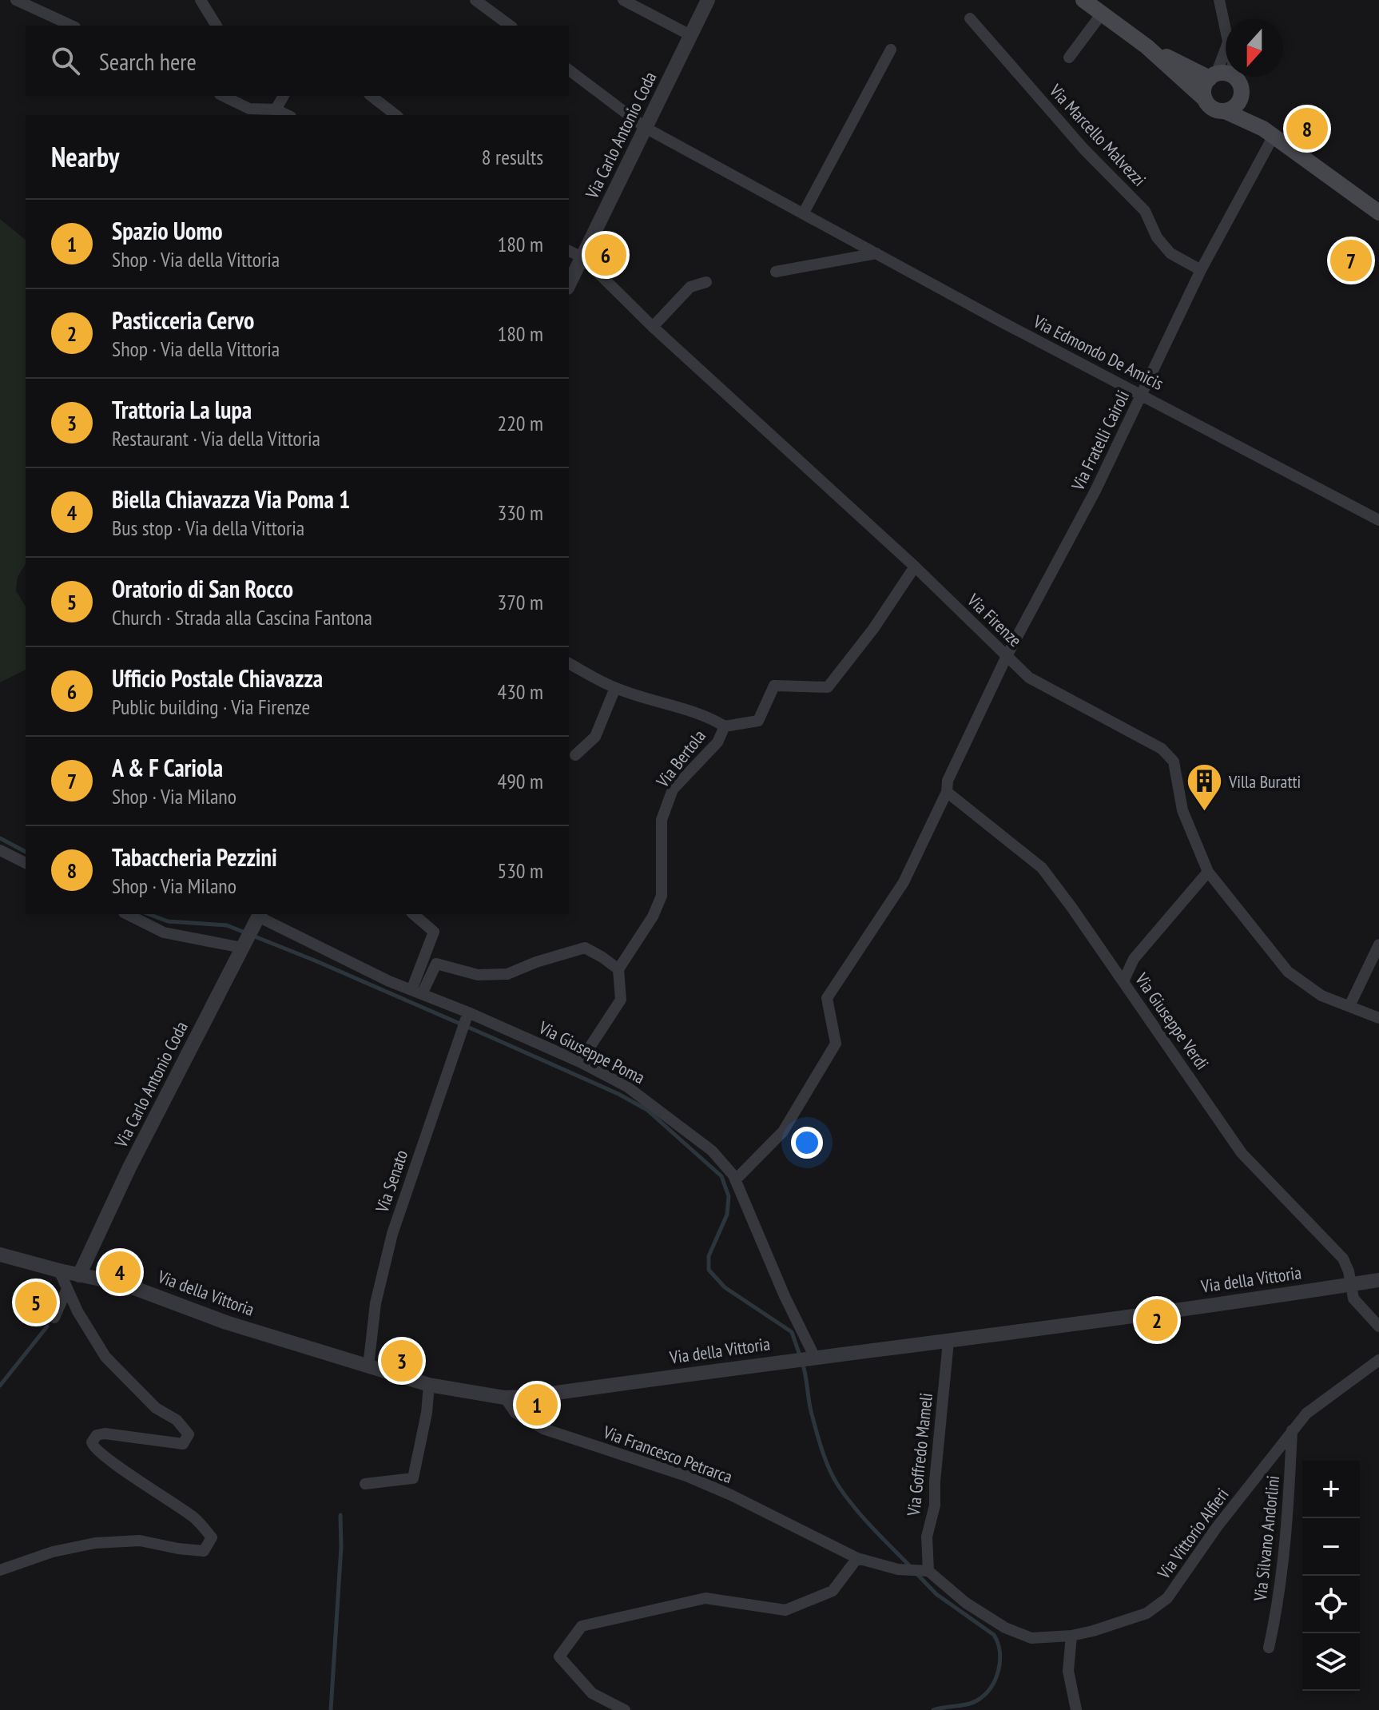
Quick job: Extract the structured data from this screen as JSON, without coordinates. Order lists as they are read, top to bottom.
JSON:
{
  "streets": {
    "street": [
      "Via Carlo Antonio Coda",
      "Via Marcello Malvezzi",
      "Via Edmondo De Amicis",
      "Via Fratelli Cairoli",
      "Via Firenze",
      "Via Bertola",
      "Via Giuseppe Verdi",
      "Via Giuseppe Poma",
      "Via Senato",
      "Via della Vittoria",
      "Via Francesco Petrarca",
      "Via Goffredo Mameli",
      "Via Vittorio Alfieri",
      "Via Silvano Andorlini"
    ]
  },
  "crossings": [
    ["Via Carlo Antonio Coda", "Via Edmondo De Amicis"],
    ["Via Carlo Antonio Coda", "Via Firenze"],
    ["Via Carlo Antonio Coda", "Via Giuseppe Poma"],
    ["Via Carlo Antonio Coda", "Via della Vittoria"],
    ["Via Marcello Malvezzi", "Via Fratelli Cairoli"],
    ["Via Edmondo De Amicis", "Via Fratelli Cairoli"],
    ["Via Fratelli Cairoli", "Via Firenze"],
    ["Via Firenze", "Via Bertola"],
    ["Via Giuseppe Verdi", "Via della Vittoria"],
    ["Via Giuseppe Poma", "Via Senato"],
    ["Via Giuseppe Poma", "Via della Vittoria"],
    ["Via Senato", "Via della Vittoria"],
    ["Via della Vittoria", "Via Francesco Petrarca"],
    ["Via della Vittoria", "Via Goffredo Mameli"],
    ["Via Goffredo Mameli", "Via Vittorio Alfieri"],
    ["Via Vittorio Alfieri", "Via Silvano Andorlini"]
  ],
  "places": {
    "building": ["Villa Buratti"]
  },
  "north": "bottom",
  "page": {
    "search": "Search here",
    "pins": [
      "8",
      "6",
      "7",
      "4",
      "5",
      "2",
      "3",
      "1"
    ],
    "heading": ["Nearby", "8 results"],
    "list": [
      {
        "mark": "1",
        "name": "Spazio Uomo",
        "note": "Shop · Via della Vittoria",
        "value": "180 m"
      },
      {
        "mark": "2",
        "name": "Pasticceria Cervo",
        "note": "Shop · Via della Vittoria",
        "value": "180 m"
      },
      {
        "mark": "3",
        "name": "Trattoria La lupa",
        "note": "Restaurant · Via della Vittoria",
        "value": "220 m"
      },
      {
        "mark": "4",
        "name": "Biella Chiavazza Via Poma 1",
        "note": "Bus stop · Via della Vittoria",
        "value": "330 m"
      },
      {
        "mark": "5",
        "name": "Oratorio di San Rocco",
        "note": "Church · Strada alla Cascina Fantona",
        "value": "370 m"
      },
      {
        "mark": "6",
        "name": "Ufficio Postale Chiavazza",
        "note": "Public building · Via Firenze",
        "value": "430 m"
      },
      {
        "mark": "7",
        "name": "A & F Cariola",
        "note": "Shop · Via Milano",
        "value": "490 m"
      },
      {
        "mark": "8",
        "name": "Tabaccheria Pezzini",
        "note": "Shop · Via Milano",
        "value": "530 m"
      }
    ],
    "map_buttons": ["+", "−"]
  }
}
